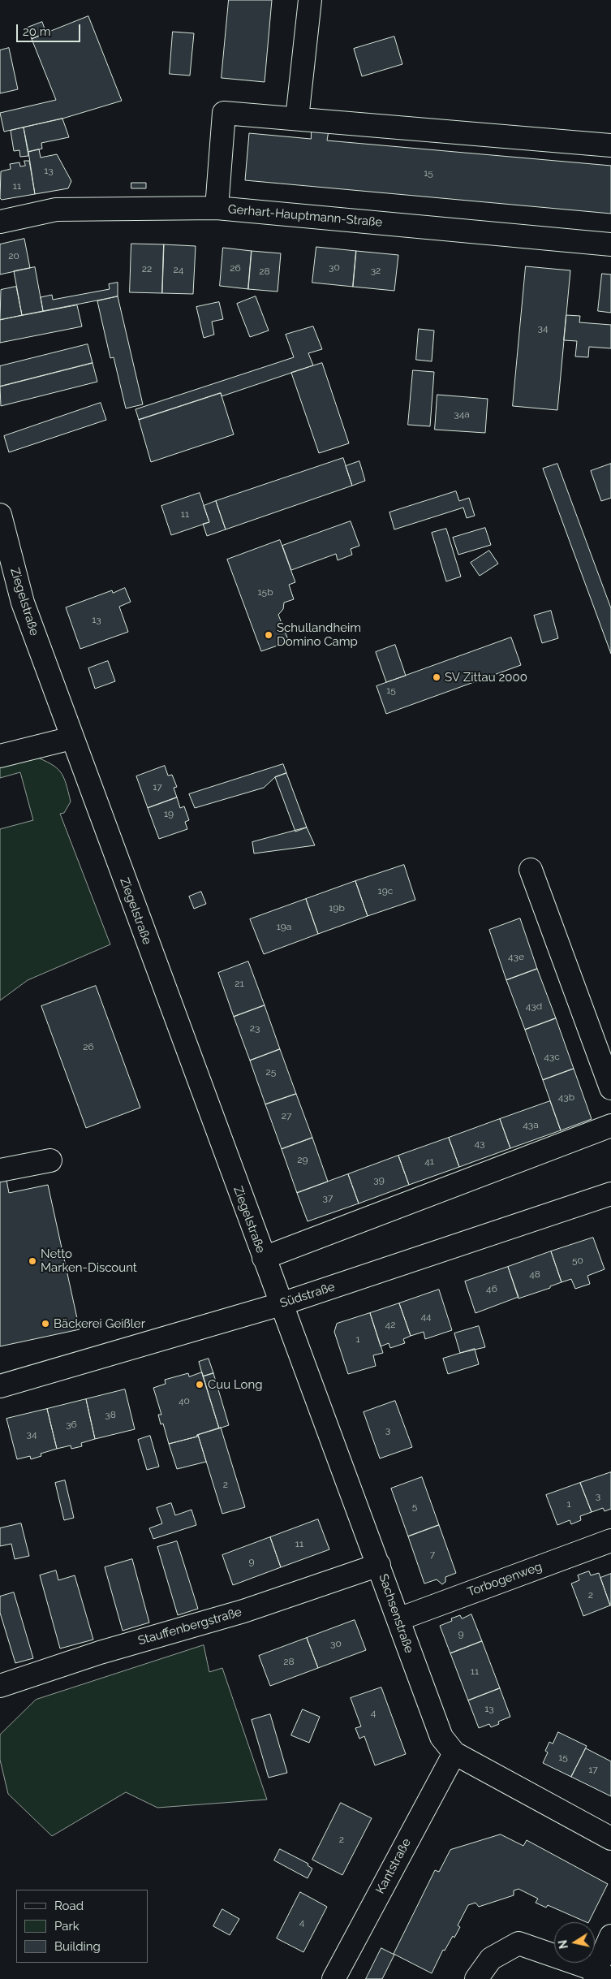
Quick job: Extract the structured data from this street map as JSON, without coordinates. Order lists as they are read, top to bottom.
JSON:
{
  "streets": {
    "street": [
      "Gerhart-Hauptmann-Straße",
      "Ziegelstraße",
      "Südstraße",
      "Torbogenweg",
      "Sachsenstraße",
      "Stauffenbergstraße",
      "Kantstraße"
    ]
  },
  "crossings": [
    ["Ziegelstraße", "Südstraße"],
    ["Ziegelstraße", "Sachsenstraße"],
    ["Südstraße", "Sachsenstraße"],
    ["Torbogenweg", "Sachsenstraße"],
    ["Sachsenstraße", "Stauffenbergstraße"],
    ["Sachsenstraße", "Kantstraße"]
  ],
  "places": [
    "Schullandheim Domino Camp",
    "SV Zittau 2000",
    "Netto Marken-Discount",
    "Bäckerei Geißler",
    "Cuu Long"
  ],
  "house_numbers": [
    "13",
    "15",
    "11",
    "20",
    "30",
    "26",
    "22",
    "24",
    "32",
    "28",
    "34",
    "34a",
    "11",
    "15b",
    "13",
    "15",
    "17",
    "19",
    "19c",
    "19b",
    "19a",
    "43e",
    "21",
    "43d",
    "23",
    "26",
    "43c",
    "25",
    "43b",
    "27",
    "43a",
    "43",
    "29",
    "41",
    "39",
    "37",
    "50",
    "48",
    "46",
    "44",
    "42",
    "1",
    "40",
    "38",
    "36",
    "3",
    "34",
    "2",
    "3",
    "1",
    "5",
    "11",
    "7",
    "9",
    "2",
    "9",
    "30",
    "28",
    "11",
    "13",
    "4",
    "15",
    "17",
    "2",
    "4"
  ],
  "legend": ["Road", "Park", "Building"],
  "scale_bar": "20 m",
  "north": "left"
}
